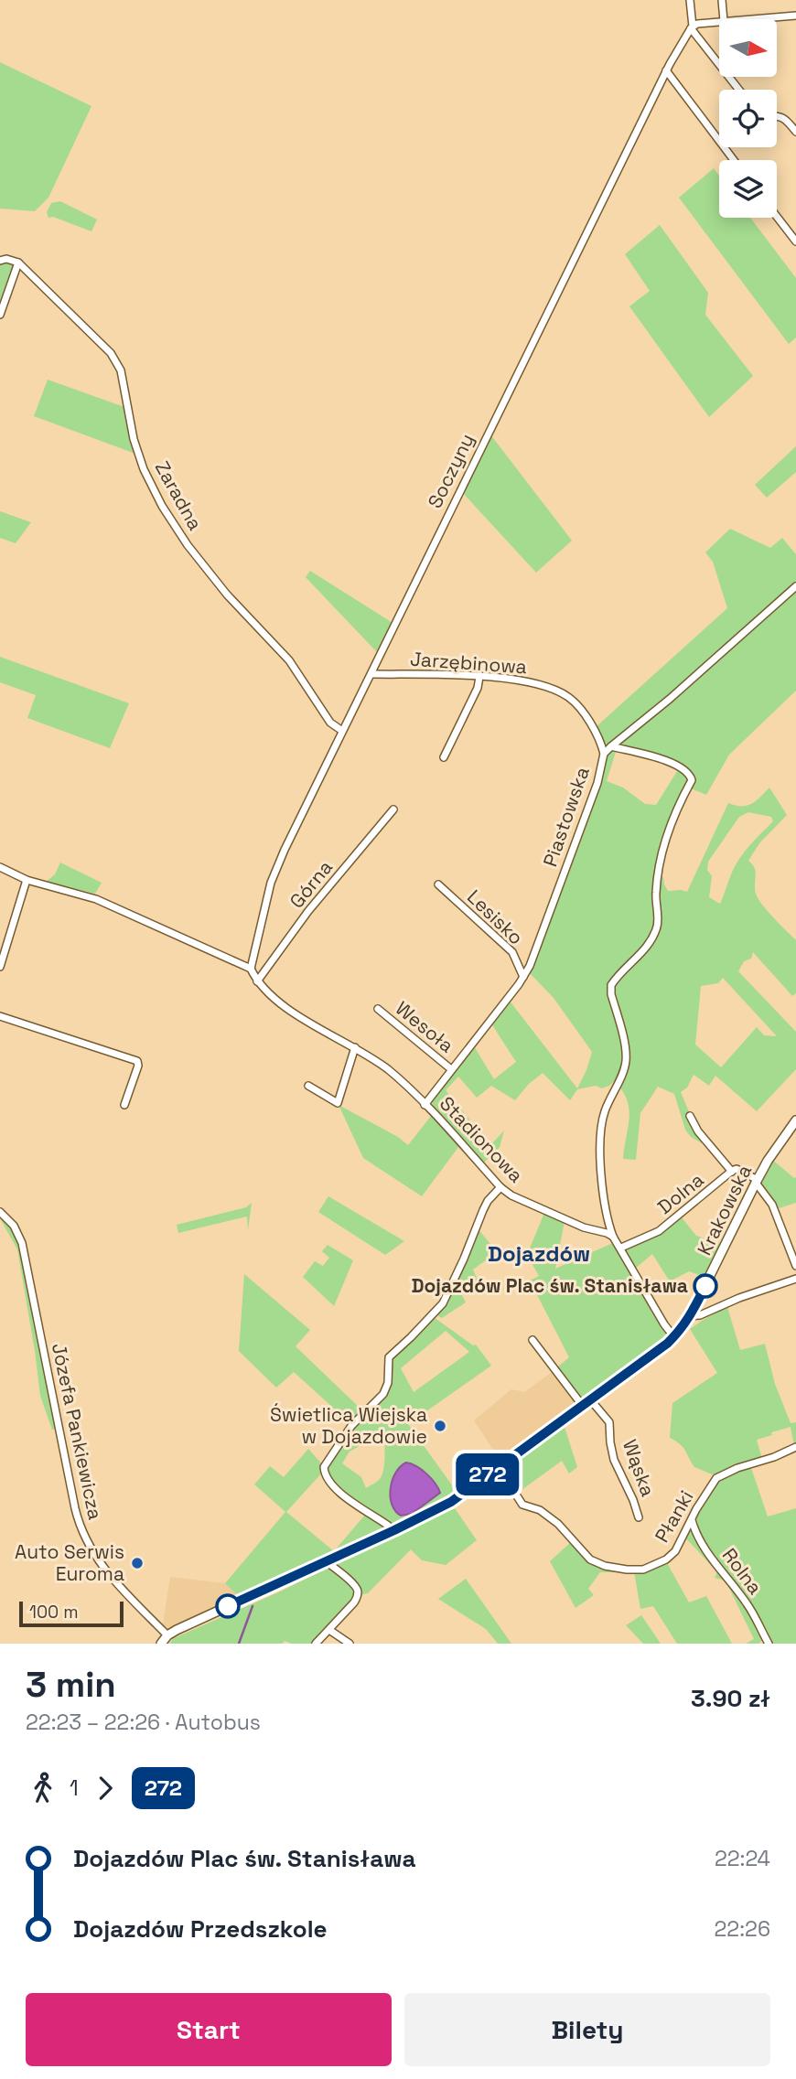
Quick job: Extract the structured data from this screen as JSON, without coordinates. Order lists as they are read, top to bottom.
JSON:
{
  "streets": {
    "street": [
      "Soczyny",
      "Zaradna",
      "Jarzębinowa",
      "Piastowska",
      "Górna",
      "Lesisko",
      "Wesoła",
      "Stadionowa",
      "Dolna",
      "Krakowska",
      "Józefa Pankiewicza",
      "Wąska",
      "Płanki",
      "Rolna"
    ]
  },
  "crossings": [
    ["Soczyny", "Zaradna"],
    ["Soczyny", "Jarzębinowa"],
    ["Soczyny", "Stadionowa"],
    ["Jarzębinowa", "Piastowska"],
    ["Piastowska", "Lesisko"],
    ["Piastowska", "Wesoła"],
    ["Piastowska", "Stadionowa"],
    ["Górna", "Stadionowa"],
    ["Dolna", "Krakowska"],
    ["Krakowska", "Józefa Pankiewicza"],
    ["Krakowska", "Wąska"],
    ["Krakowska", "Płanki"],
    ["Płanki", "Rolna"]
  ],
  "districts": ["Dojazdów"],
  "places": ["Dojazdów Plac św. Stanisława", "Świetlica Wiejska w Dojazdowie", "Auto Serwis Euroma"],
  "lines": ["bus line 272"],
  "scale_bar": "100 m",
  "north": "right",
  "page": {
    "on_map": "272",
    "scale": "100 m",
    "heading": ["3 min", "22:23 – 22:26 · Autobus", "3.90 zł"],
    "legs": ["1", "272"],
    "list": [
      {
        "name": "Dojazdów Plac św. Stanisława",
        "value": "22:24"
      },
      {
        "name": "Dojazdów Przedszkole",
        "value": "22:26"
      }
    ],
    "buttons": ["Start", "Bilety"]
  }
}
